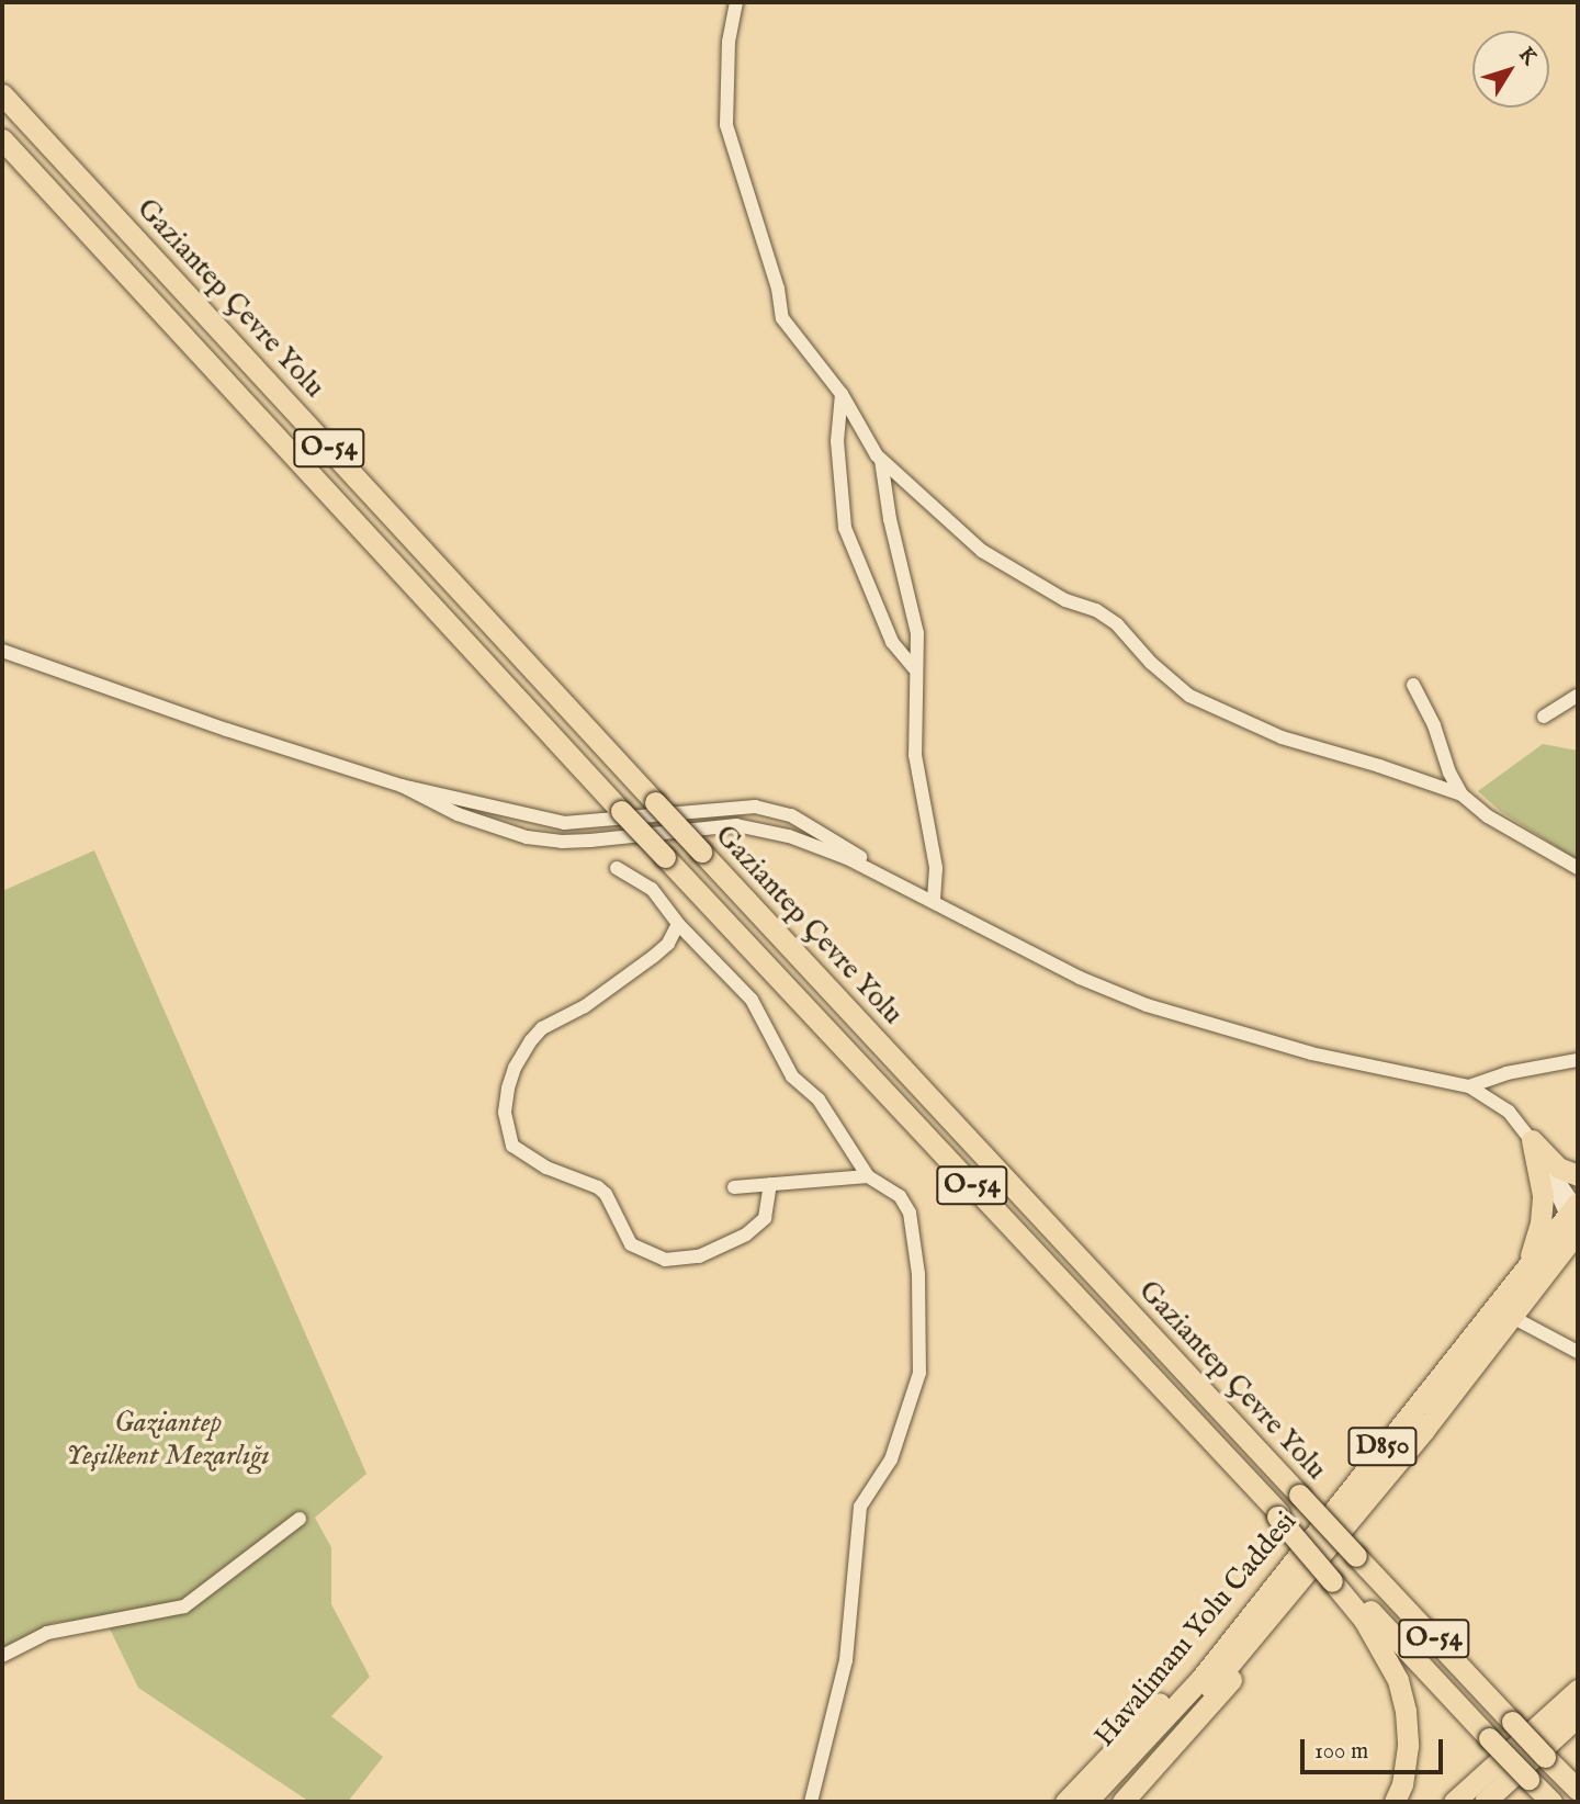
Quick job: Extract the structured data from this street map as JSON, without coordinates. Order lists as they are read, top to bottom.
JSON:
{
  "streets": {
    "highway": [
      "Gaziantep Çevre Yolu",
      "O-54",
      "D850",
      "Havalimanı Yolu Caddesi"
    ]
  },
  "parks": ["Gaziantep Yeşilkent Mezarlığı"],
  "scale_bar": "100 m",
  "north": "top right"
}
